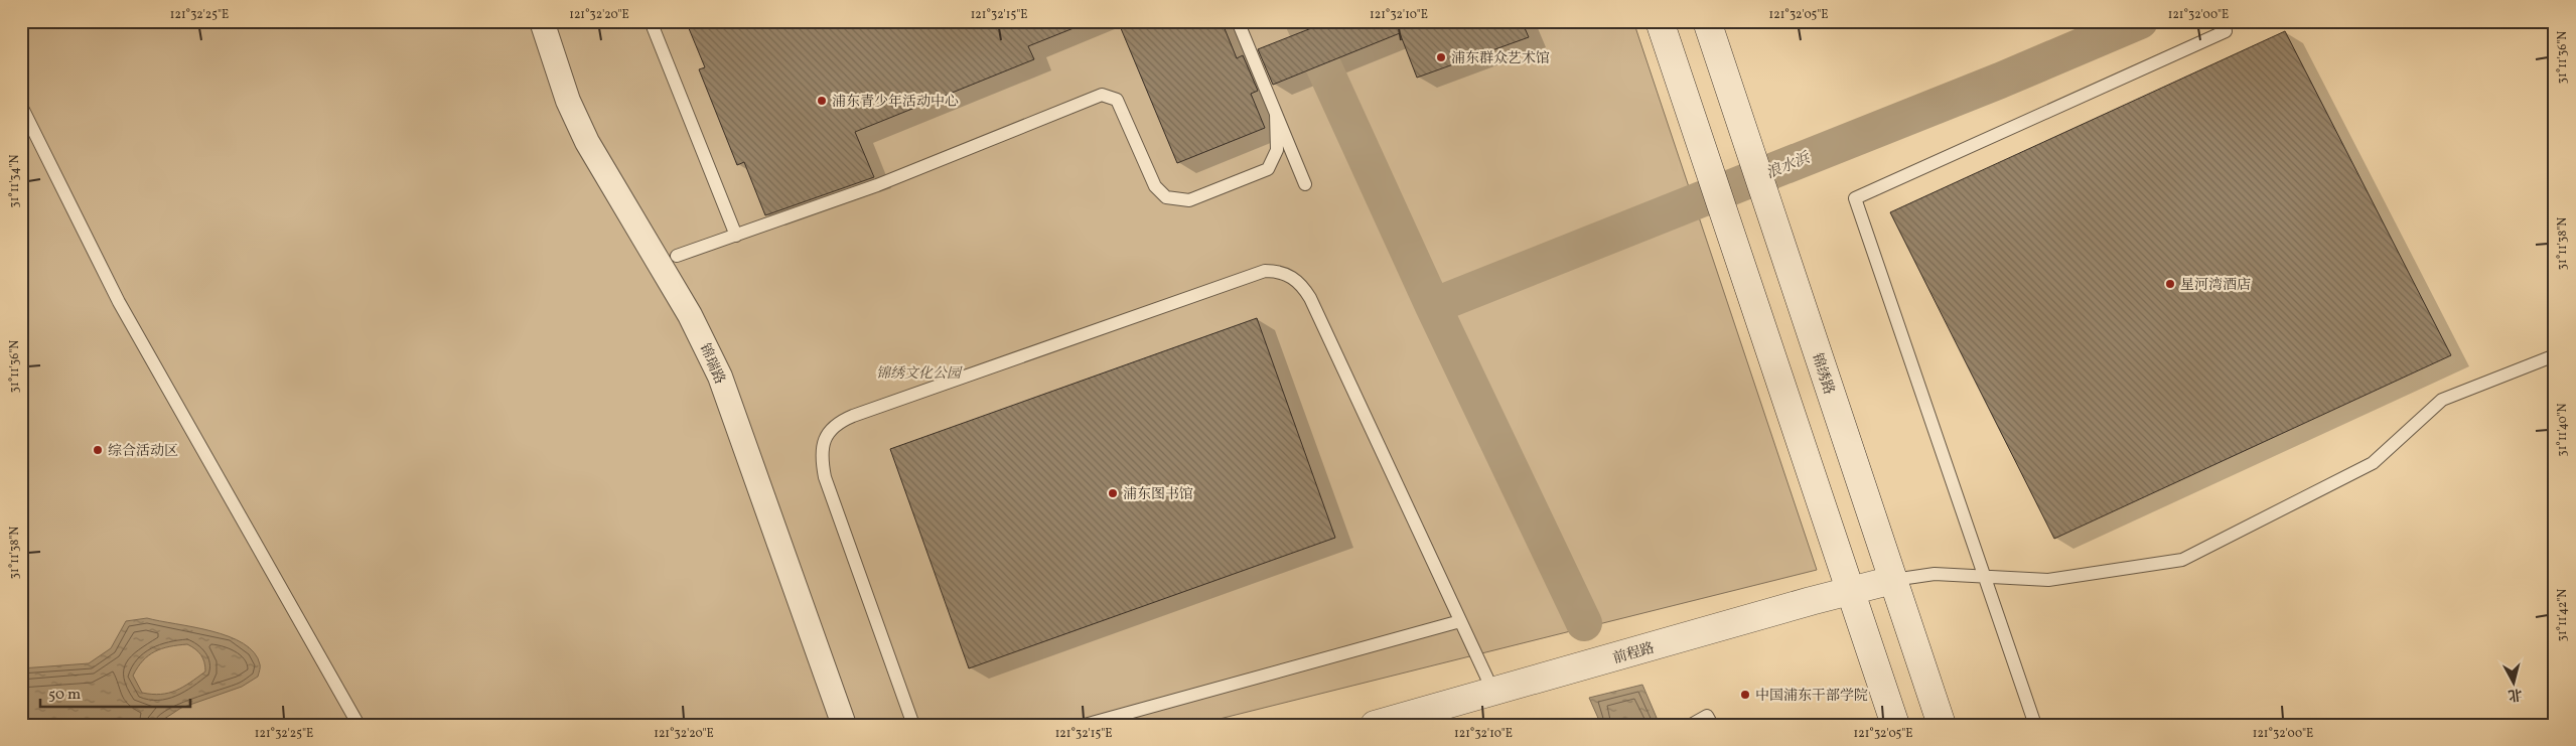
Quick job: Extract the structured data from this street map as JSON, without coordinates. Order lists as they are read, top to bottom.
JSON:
{
  "streets": {
    "main road": ["锦绣路", "前程路"],
    "street": ["锦瑞路"]
  },
  "crossings": [
    ["锦绣路", "前程路"]
  ],
  "water": ["浪水浜"],
  "parks": ["锦绣文化公园"],
  "places": [
    "浦东群众艺术馆",
    "浦东青少年活动中心",
    "星河湾酒店",
    "综合活动区",
    "浦东图书馆",
    "中国浦东干部学院"
  ],
  "scale_bar": "50 m",
  "north": "bottom",
  "coordinates": [
    "121°32'25\"E",
    "121°32'20\"E",
    "121°32'15\"E",
    "121°32'10\"E",
    "121°32'05\"E",
    "121°32'00\"E",
    "31°11'36\"N",
    "31°11'34\"N",
    "31°11'38\"N",
    "31°11'40\"N",
    "31°11'42\"N"
  ]
}
